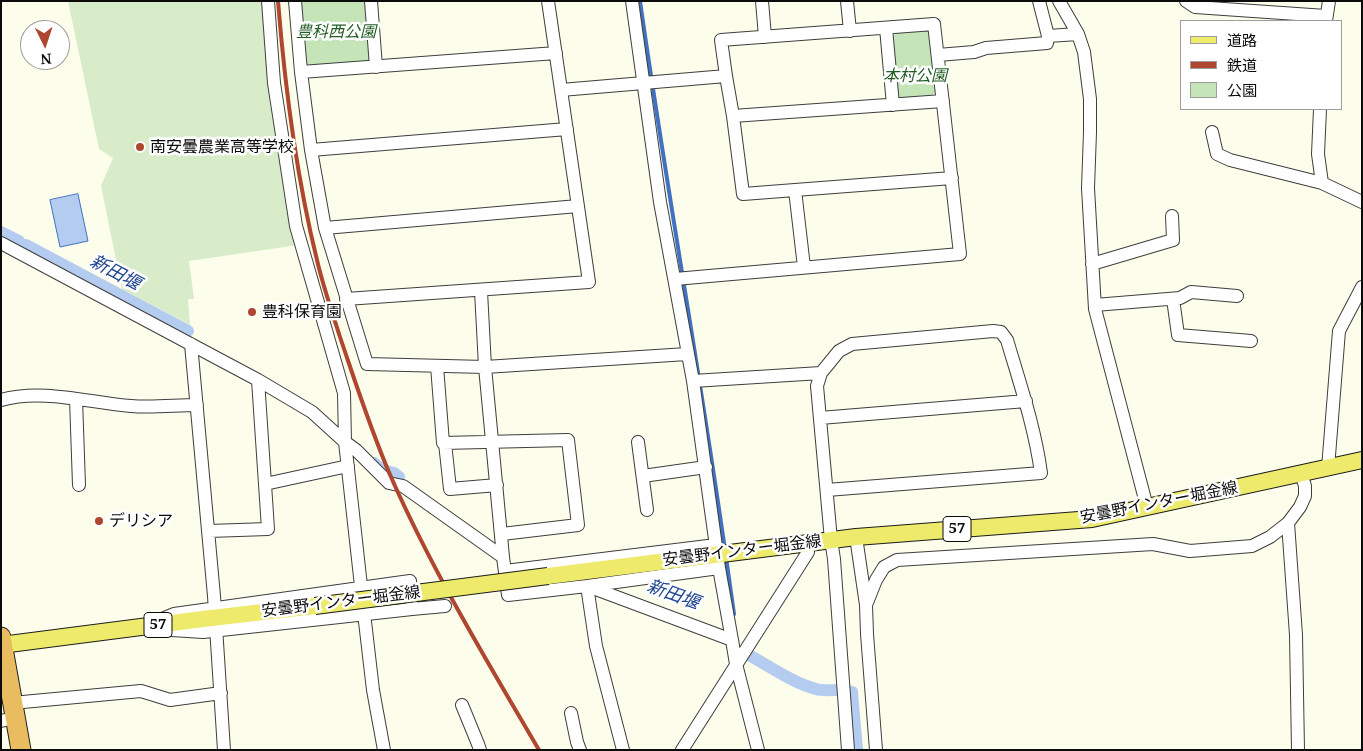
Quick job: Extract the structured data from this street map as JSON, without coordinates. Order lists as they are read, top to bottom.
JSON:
{
  "streets": {
    "main road": ["安曇野インター堀金線", "57"]
  },
  "water": ["新田堰"],
  "parks": ["豊科西公園", "本村公園"],
  "places": ["南安曇農業高等学校", "豊科保育園", "デリシア"],
  "legend": ["道路", "鉄道", "公園"],
  "north": "bottom"
}
